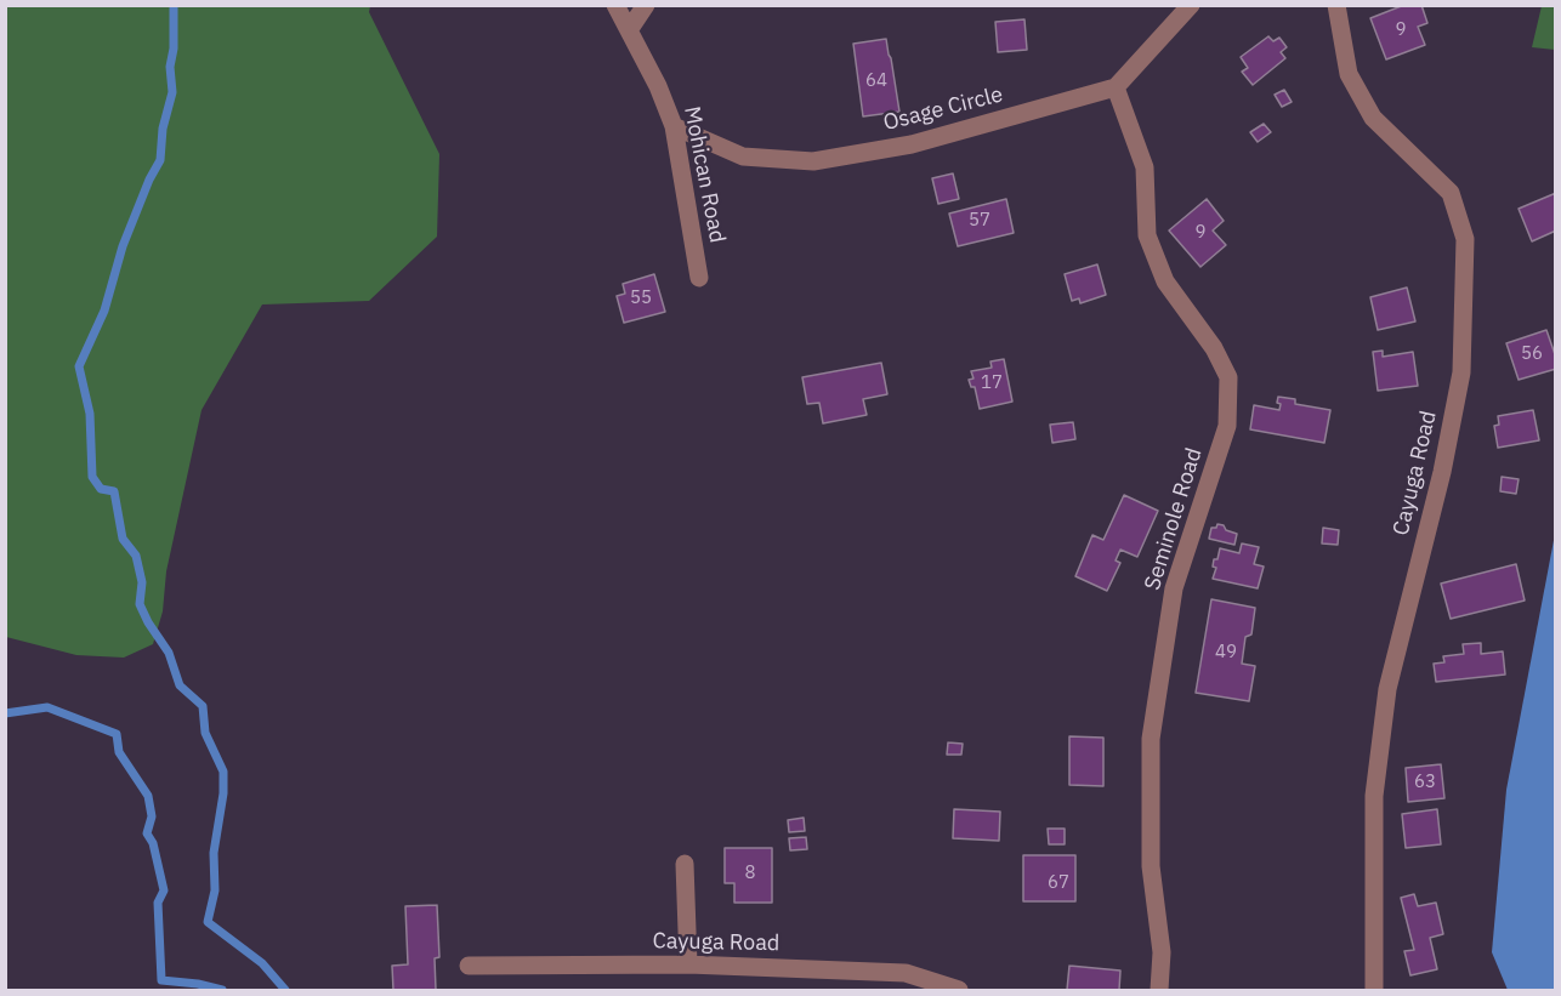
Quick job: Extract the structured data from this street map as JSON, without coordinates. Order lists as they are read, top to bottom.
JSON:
{
  "streets": {
    "street": [
      "Osage Circle",
      "Mohican Road",
      "Cayuga Road",
      "Seminole Road"
    ]
  },
  "crossings": [
    ["Osage Circle", "Mohican Road"],
    ["Osage Circle", "Seminole Road"]
  ],
  "house_numbers": [
    "9",
    "64",
    "57",
    "9",
    "55",
    "56",
    "17",
    "49",
    "63",
    "8",
    "67"
  ]
}
